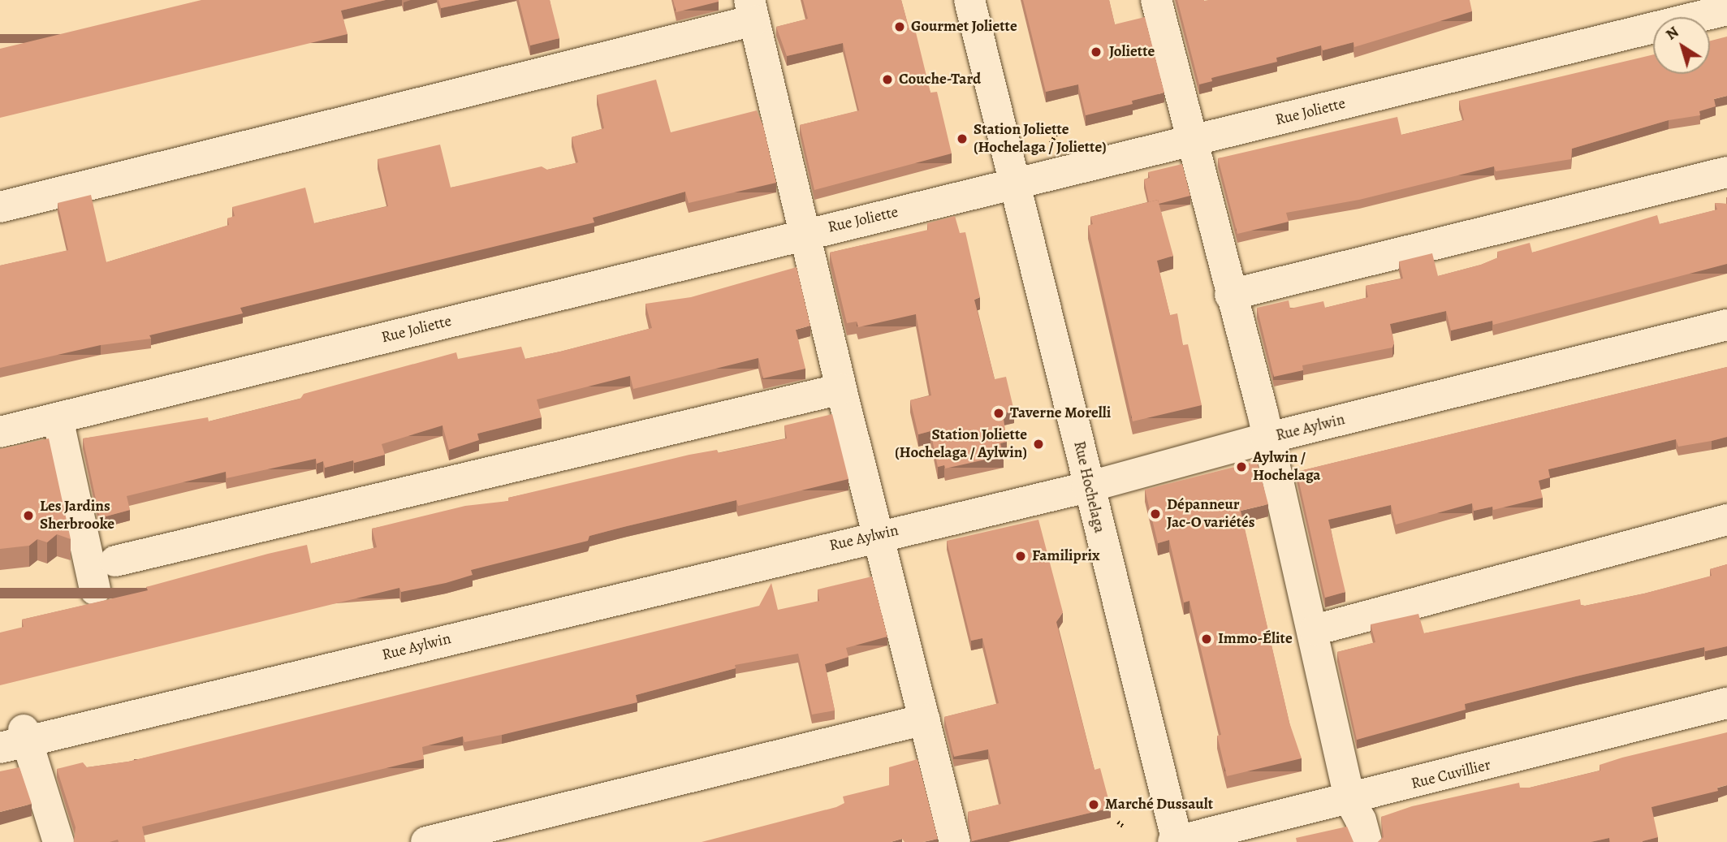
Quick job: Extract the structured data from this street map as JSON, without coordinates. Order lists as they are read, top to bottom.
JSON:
{
  "streets": {
    "street": [
      "Rue Joliette",
      "Rue Aylwin",
      "Rue Hochelaga",
      "Rue Cuvillier"
    ]
  },
  "crossings": [
    ["Rue Joliette", "Rue Hochelaga"],
    ["Rue Aylwin", "Rue Hochelaga"],
    ["Rue Hochelaga", "Rue Cuvillier"]
  ],
  "places": [
    "Gourmet Joliette",
    "Joliette",
    "Couche-Tard",
    "Station Joliette (Hochelaga / Joliette)",
    "Taverne Morelli",
    "Station Joliette (Hochelaga / Aylwin)",
    "Aylwin / Hochelaga",
    "Dépanneur Jac-O variétés",
    "Les Jardins Sherbrooke",
    "Familiprix",
    "Immo-Élite",
    "Marché Dussault"
  ],
  "north": "top left"
}
